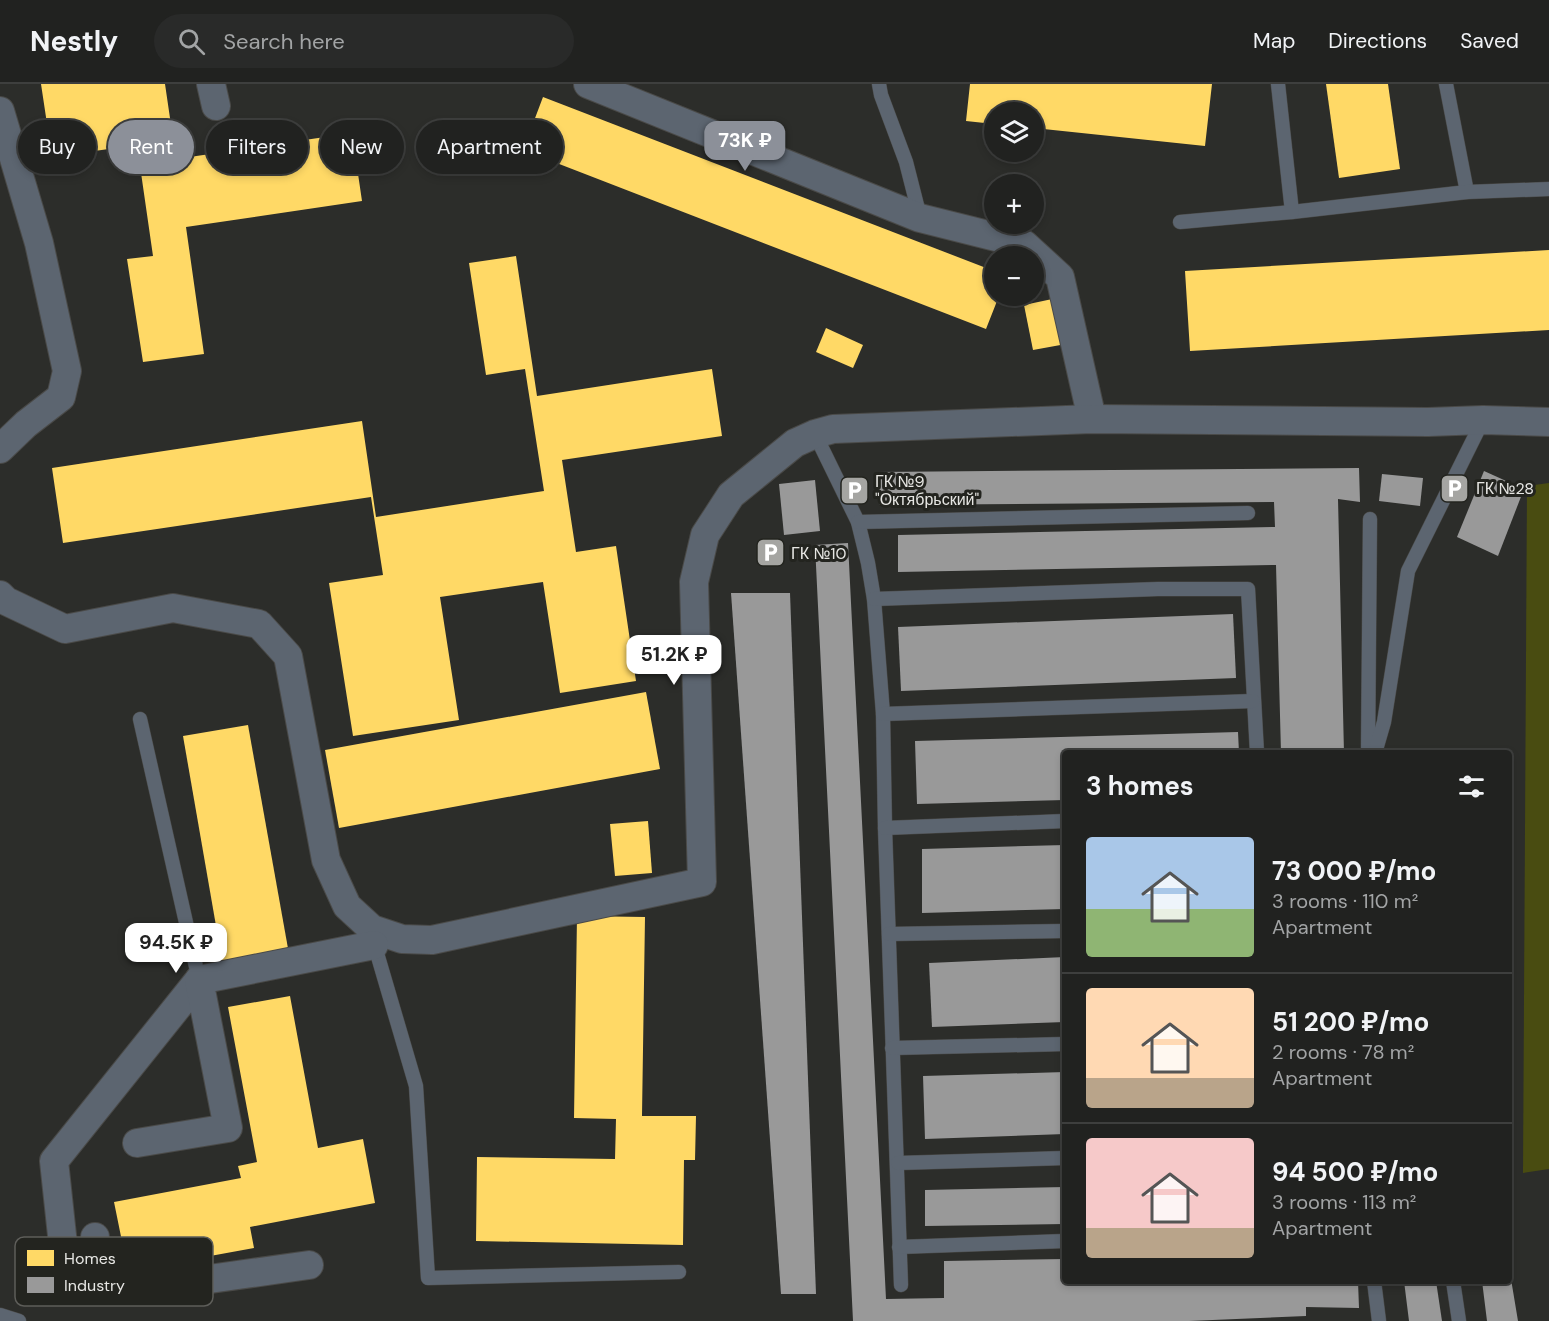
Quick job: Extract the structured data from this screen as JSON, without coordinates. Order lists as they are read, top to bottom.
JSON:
{
  "places": {
    "parking": ["ГК №28", "ГК №9 \"Октябрьский\"", "ГК №10"]
  },
  "legend": ["Homes", "Industry"],
  "page": {
    "header": "Nestly",
    "search": "Search here",
    "nav": ["Map", "Directions", "Saved"],
    "map_buttons": ["+", "−"],
    "chip": [
      "Buy",
      "Rent",
      "Filters",
      "New",
      "Apartment"
    ],
    "price": ["73K ₽", "51.2K ₽", "94.5K ₽"],
    "heading": "3 homes",
    "list": [
      {
        "name": "73 000 ₽/mo",
        "note": "3 rooms · 110 m² · Apartment"
      },
      {
        "name": "51 200 ₽/mo",
        "note": "2 rooms · 78 m² · Apartment"
      },
      {
        "name": "94 500 ₽/mo",
        "note": "3 rooms · 113 m² · Apartment"
      }
    ]
  }
}
